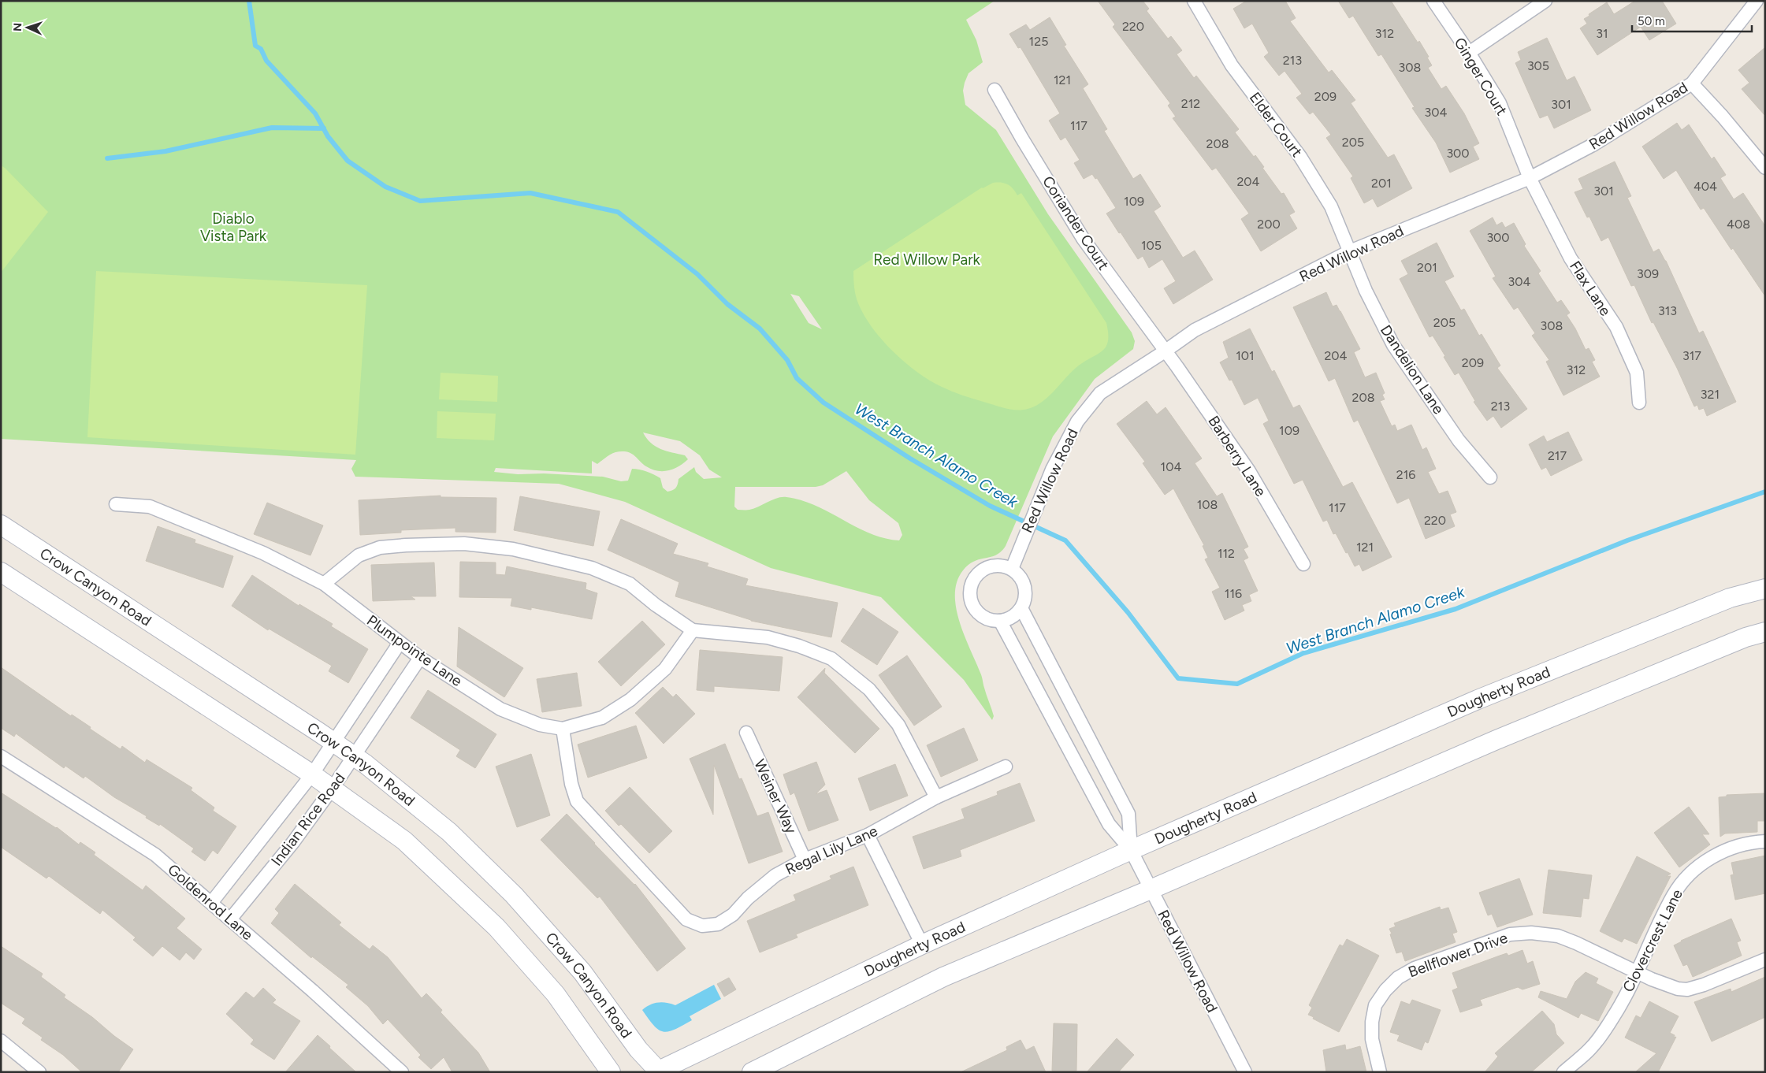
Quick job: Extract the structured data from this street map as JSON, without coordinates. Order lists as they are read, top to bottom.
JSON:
{
  "streets": {
    "main road": ["Crow Canyon Road", "Dougherty Road"],
    "street": [
      "Ginger Court",
      "Red Willow Road",
      "Elder Court",
      "Coriander Court",
      "Flax Lane",
      "Dandelion Lane",
      "Barberry Lane",
      "Plumpointe Lane",
      "Weiner Way",
      "Indian Rice Road",
      "Regal Lily Lane",
      "Goldenrod Lane",
      "Clovercrest Lane",
      "Bellflower Drive"
    ]
  },
  "crossings": [
    ["Ginger Court", "Red Willow Road"],
    ["Ginger Court", "Flax Lane"],
    ["Red Willow Road", "Elder Court"],
    ["Red Willow Road", "Coriander Court"],
    ["Red Willow Road", "Flax Lane"],
    ["Red Willow Road", "Dandelion Lane"],
    ["Red Willow Road", "Barberry Lane"],
    ["Red Willow Road", "Dougherty Road"],
    ["Elder Court", "Dandelion Lane"],
    ["Coriander Court", "Barberry Lane"],
    ["Crow Canyon Road", "Dougherty Road"],
    ["Crow Canyon Road", "Indian Rice Road"],
    ["Plumpointe Lane", "Indian Rice Road"],
    ["Plumpointe Lane", "Regal Lily Lane"],
    ["Weiner Way", "Regal Lily Lane"],
    ["Indian Rice Road", "Goldenrod Lane"],
    ["Clovercrest Lane", "Bellflower Drive"]
  ],
  "water": ["West Branch Alamo Creek"],
  "parks": ["Diablo Vista Park", "Red Willow Park"],
  "house_numbers": [
    "220",
    "312",
    "31",
    "125",
    "213",
    "305",
    "308",
    "121",
    "209",
    "212",
    "301",
    "304",
    "117",
    "205",
    "208",
    "300",
    "204",
    "201",
    "404",
    "301",
    "109",
    "200",
    "408",
    "300",
    "105",
    "201",
    "309",
    "304",
    "313",
    "205",
    "308",
    "101",
    "204",
    "317",
    "209",
    "312",
    "321",
    "208",
    "213",
    "109",
    "217",
    "104",
    "216",
    "108",
    "117",
    "220",
    "121",
    "112",
    "116"
  ],
  "scale_bar": "50 m",
  "north": "left"
}
